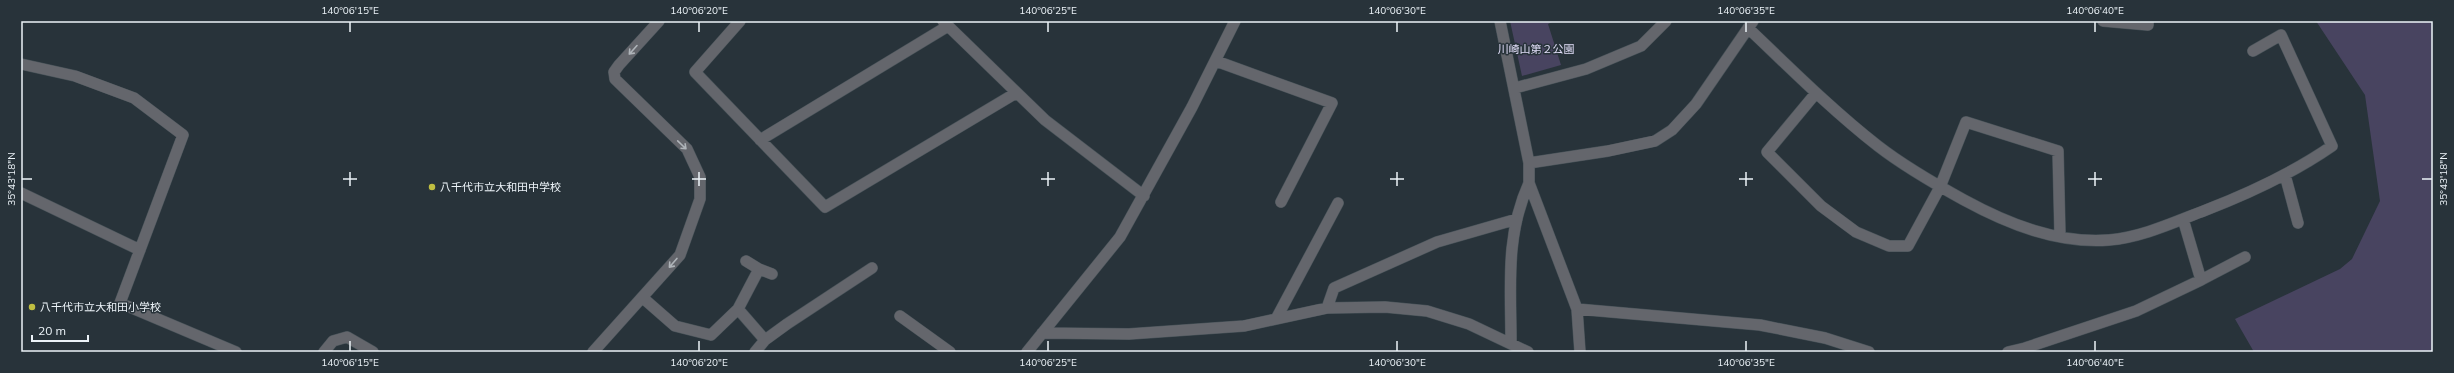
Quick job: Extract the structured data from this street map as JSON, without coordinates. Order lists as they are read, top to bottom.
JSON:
{
  "parks": ["川崎山第２公園"],
  "places": ["八千代市立大和田中学校", "八千代市立大和田小学校"],
  "scale_bar": "20 m",
  "coordinates": [
    "140°06'15\"E",
    "140°06'20\"E",
    "140°06'25\"E",
    "140°06'30\"E",
    "140°06'35\"E",
    "140°06'40\"E",
    "35°43'18\"N"
  ]
}
